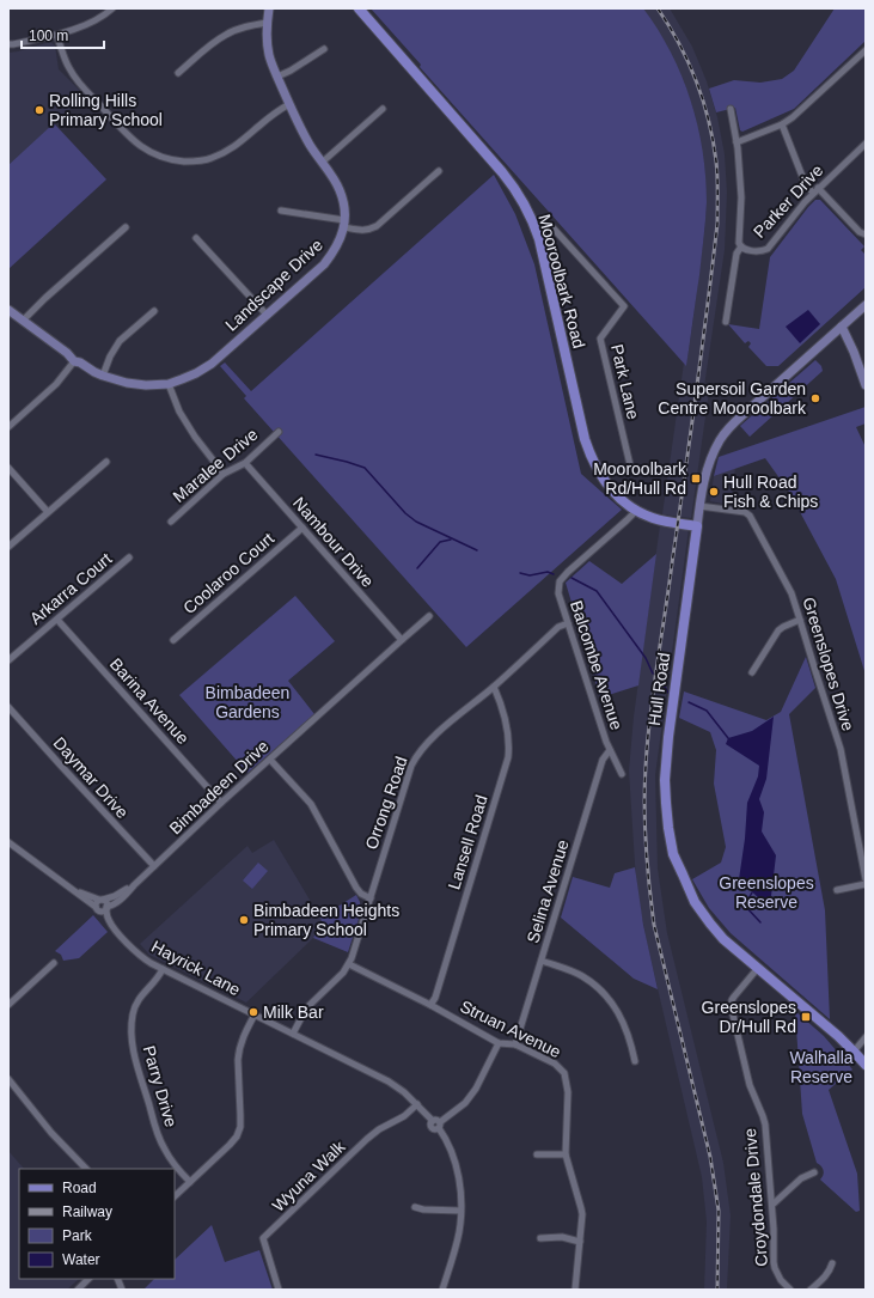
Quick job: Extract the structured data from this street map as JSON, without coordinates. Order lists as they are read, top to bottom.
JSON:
{
  "streets": {
    "main road": ["Mooroolbark Road", "Hull Road"],
    "street": [
      "Parker Drive",
      "Landscape Drive",
      "Park Lane",
      "Maralee Drive",
      "Nambour Drive",
      "Coolaroo Court",
      "Arkarra Court",
      "Greenslopes Drive",
      "Balcombe Avenue",
      "Barina Avenue",
      "Daymar Drive",
      "Bimbadeen Drive",
      "Orrong Road",
      "Lansell Road",
      "Selina Avenue",
      "Hayrick Lane",
      "Struan Avenue",
      "Parry Drive",
      "Wyuna Walk",
      "Croydondale Drive"
    ]
  },
  "crossings": [
    ["Mooroolbark Road", "Park Lane"],
    ["Mooroolbark Road", "Balcombe Avenue"],
    ["Mooroolbark Road", "Hull Road"],
    ["Maralee Drive", "Nambour Drive"],
    ["Nambour Drive", "Coolaroo Court"],
    ["Nambour Drive", "Bimbadeen Drive"],
    ["Arkarra Court", "Barina Avenue"],
    ["Greenslopes Drive", "Hull Road"],
    ["Balcombe Avenue", "Orrong Road"],
    ["Balcombe Avenue", "Selina Avenue"],
    ["Hull Road", "Croydondale Drive"],
    ["Barina Avenue", "Bimbadeen Drive"],
    ["Daymar Drive", "Bimbadeen Drive"],
    ["Bimbadeen Drive", "Hayrick Lane"],
    ["Orrong Road", "Lansell Road"],
    ["Orrong Road", "Hayrick Lane"],
    ["Orrong Road", "Struan Avenue"],
    ["Lansell Road", "Struan Avenue"],
    ["Selina Avenue", "Struan Avenue"],
    ["Hayrick Lane", "Parry Drive"],
    ["Hayrick Lane", "Wyuna Walk"]
  ],
  "parks": ["Bimbadeen Gardens", "Greenslopes Reserve", "Walhalla Reserve"],
  "places": {
    "other": [
      "Rolling Hills Primary School",
      "Supersoil Garden Centre Mooroolbark",
      "Hull Road Fish & Chips",
      "Bimbadeen Heights Primary School",
      "Milk Bar"
    ],
    "transit": ["Mooroolbark Rd/Hull Rd", "Greenslopes Dr/Hull Rd"]
  },
  "legend": [
    "Road",
    "Railway",
    "Park",
    "Water"
  ],
  "scale_bar": "100 m"
}
